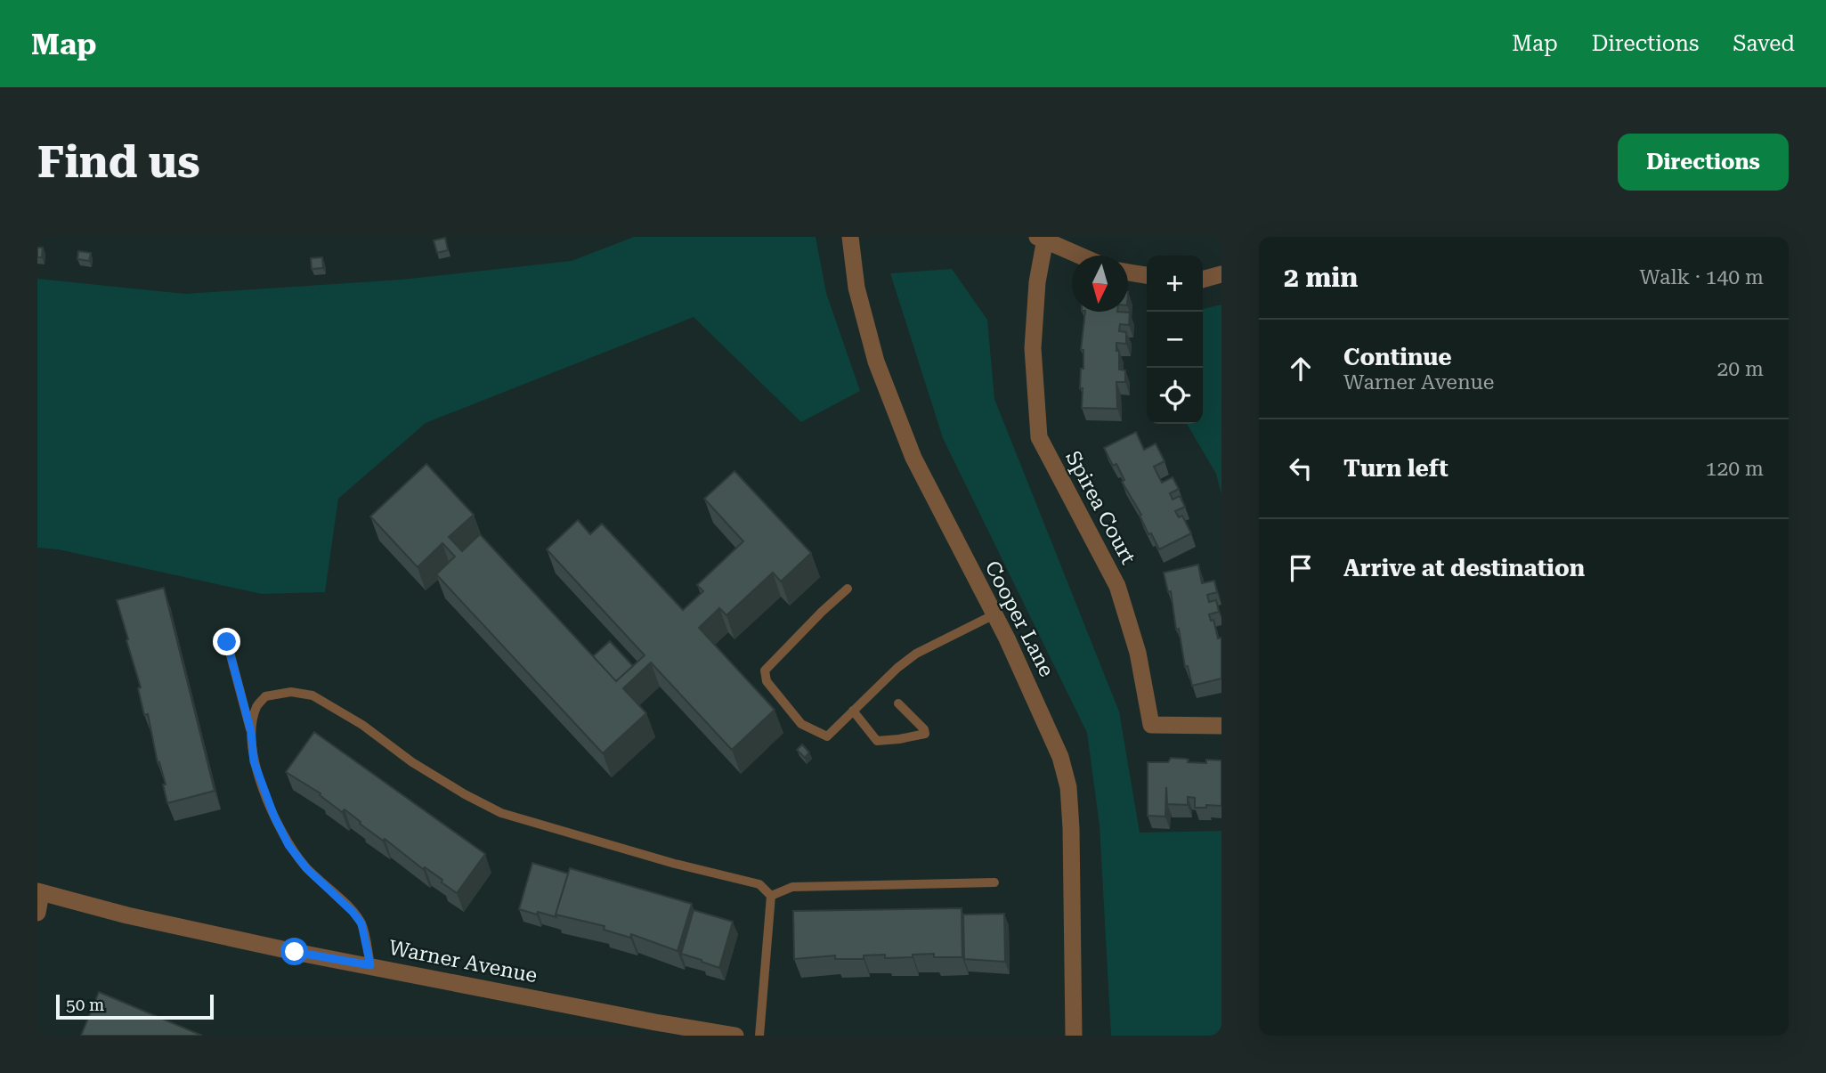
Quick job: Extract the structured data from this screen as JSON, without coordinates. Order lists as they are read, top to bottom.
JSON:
{
  "streets": {
    "street": ["Spirea Court", "Cooper Lane", "Warner Avenue"]
  },
  "scale_bar": "50 m",
  "north": "bottom",
  "page": {
    "header": "Map",
    "nav": ["Map", "Directions", "Saved"],
    "buttons": "Directions",
    "title": "Find us",
    "heading": ["2 min", "Walk · 140 m"],
    "map_buttons": ["+", "−"],
    "list": [
      ["Continue", "Warner Avenue", "20 m"],
      ["Turn left", "120 m"],
      "Arrive at destination"
    ],
    "scale": "50 m"
  }
}
